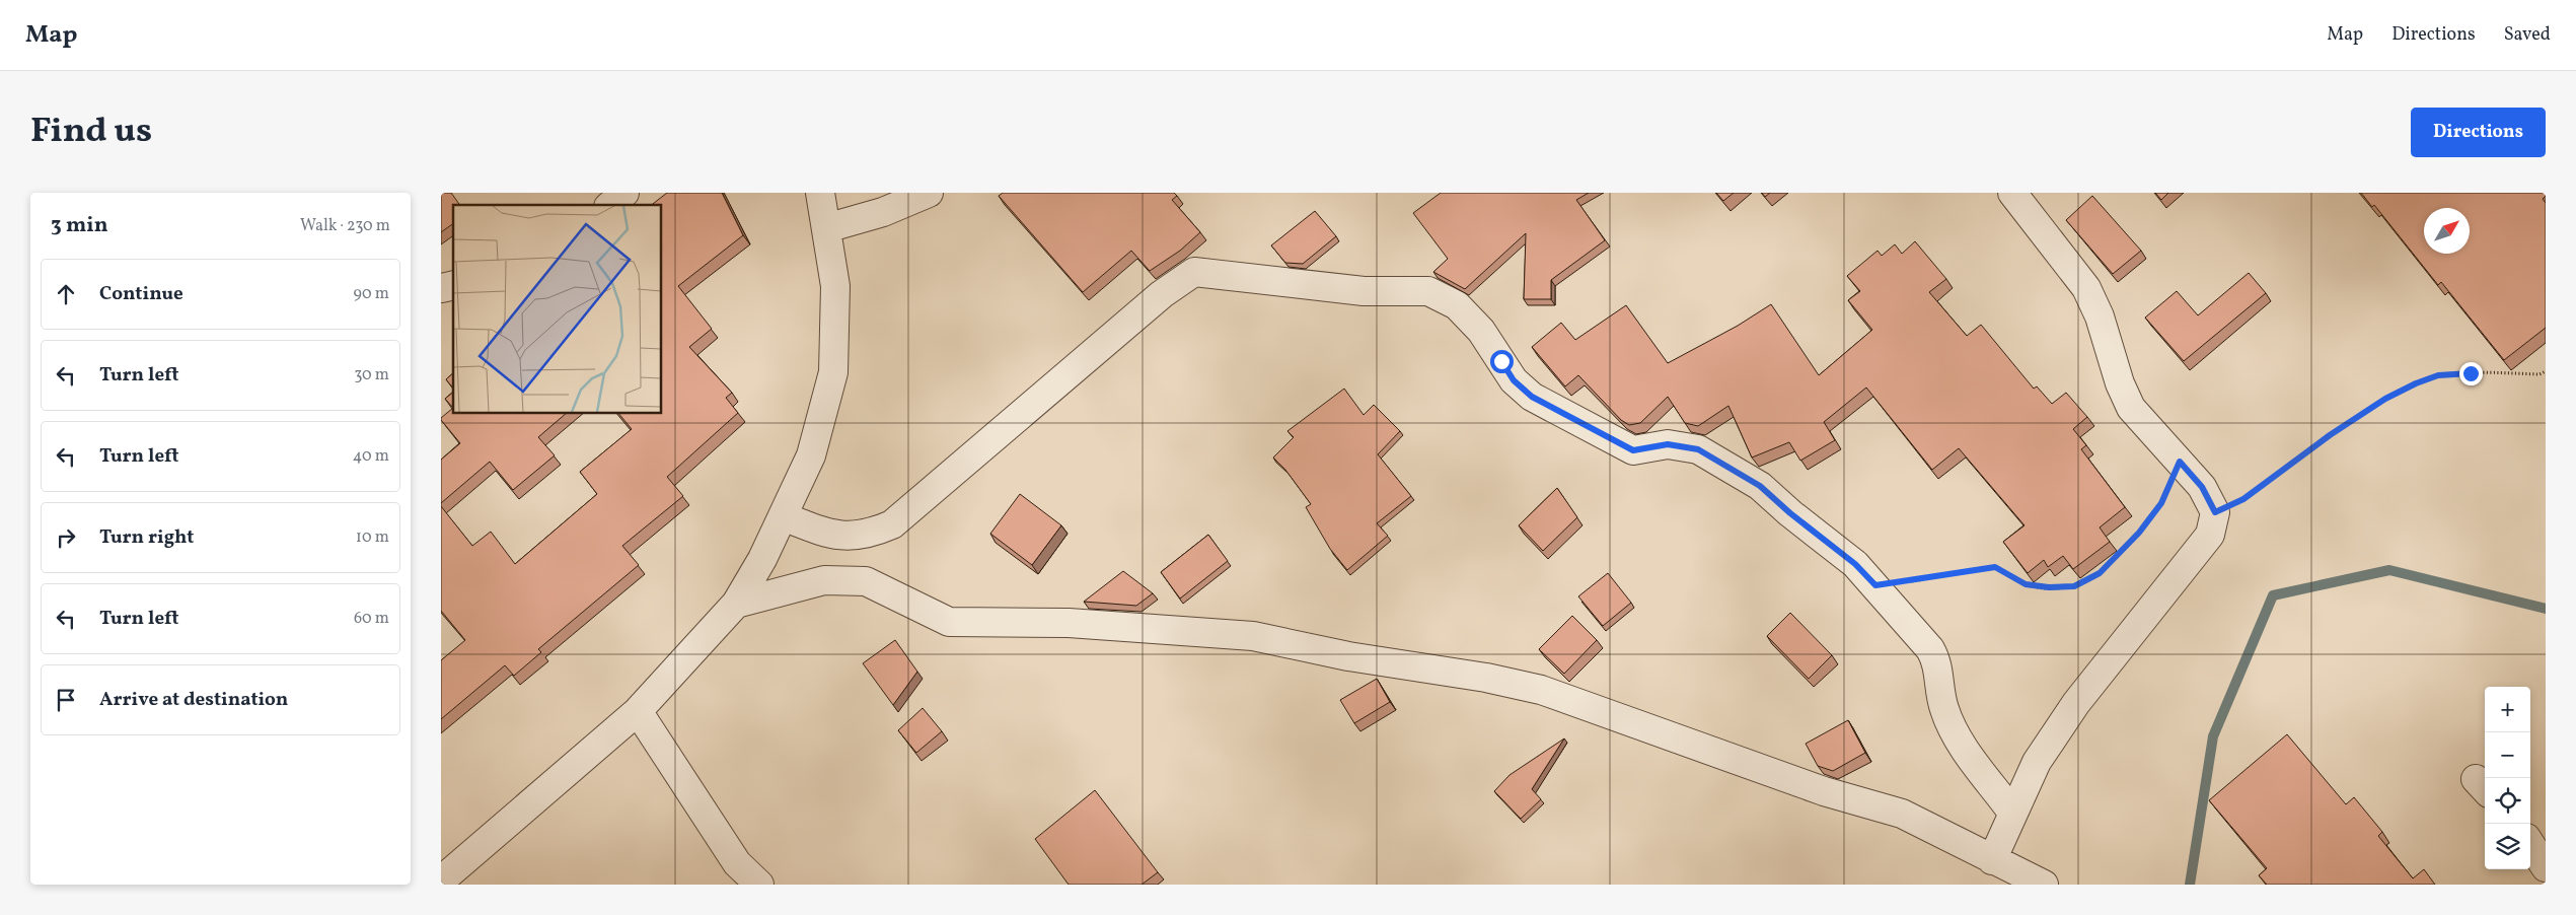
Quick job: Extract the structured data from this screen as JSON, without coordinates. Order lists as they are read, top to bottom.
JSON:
{
  "north": "top right",
  "page": {
    "header": "Map",
    "nav": ["Map", "Directions", "Saved"],
    "title": "Find us",
    "buttons": "Directions",
    "heading": ["3 min", "Walk · 230 m"],
    "list": [
      ["Continue", "90 m"],
      ["Turn left", "30 m"],
      ["Turn left", "40 m"],
      ["Turn right", "10 m"],
      ["Turn left", "60 m"],
      "Arrive at destination"
    ],
    "map_buttons": ["+", "−"]
  }
}
